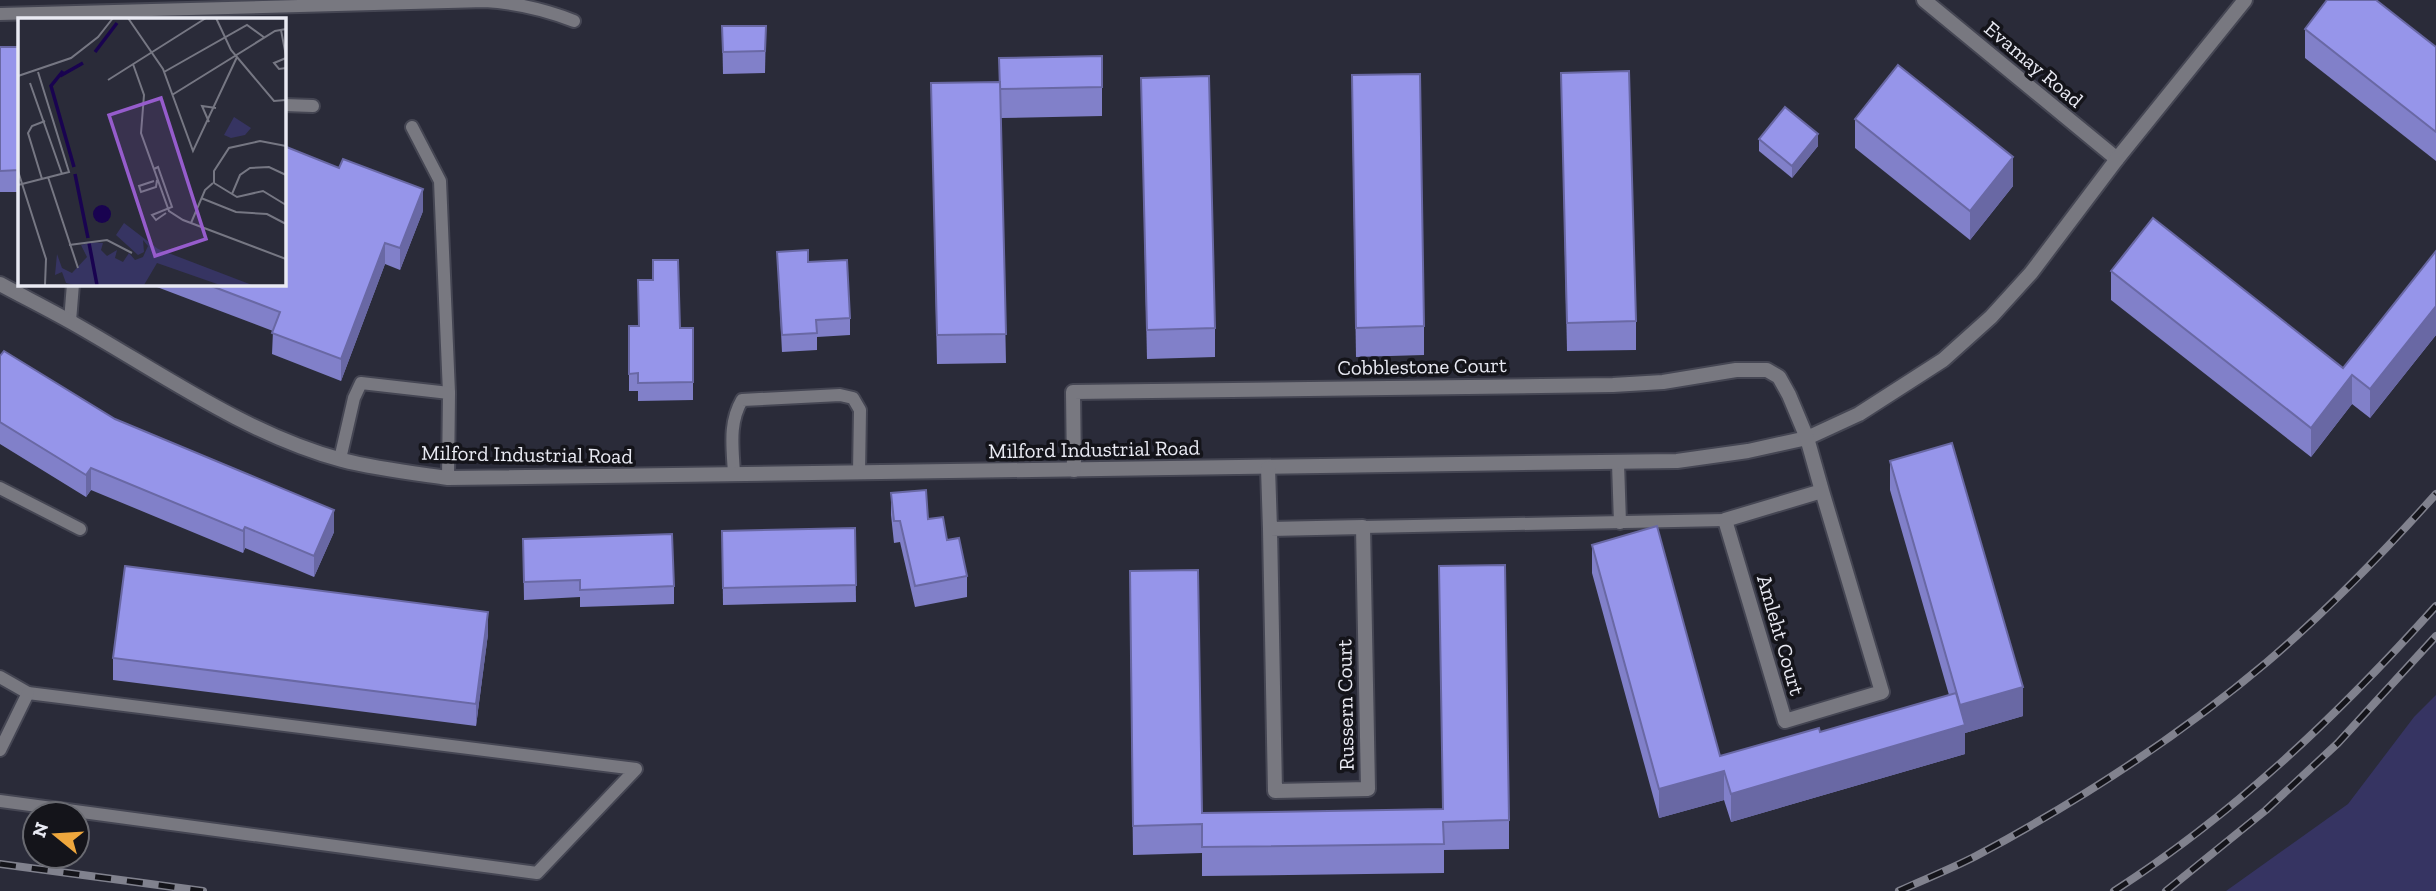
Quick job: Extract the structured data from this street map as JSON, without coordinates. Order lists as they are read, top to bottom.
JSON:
{
  "streets": {
    "street": [
      "Evamay Road",
      "Cobblestone Court",
      "Milford Industrial Road",
      "Amleht Court",
      "Russern Court"
    ]
  },
  "crossings": [
    ["Evamay Road", "Milford Industrial Road"],
    ["Cobblestone Court", "Milford Industrial Road"],
    ["Cobblestone Court", "Amleht Court"],
    ["Milford Industrial Road", "Amleht Court"],
    ["Milford Industrial Road", "Russern Court"]
  ],
  "north": "left"
}
